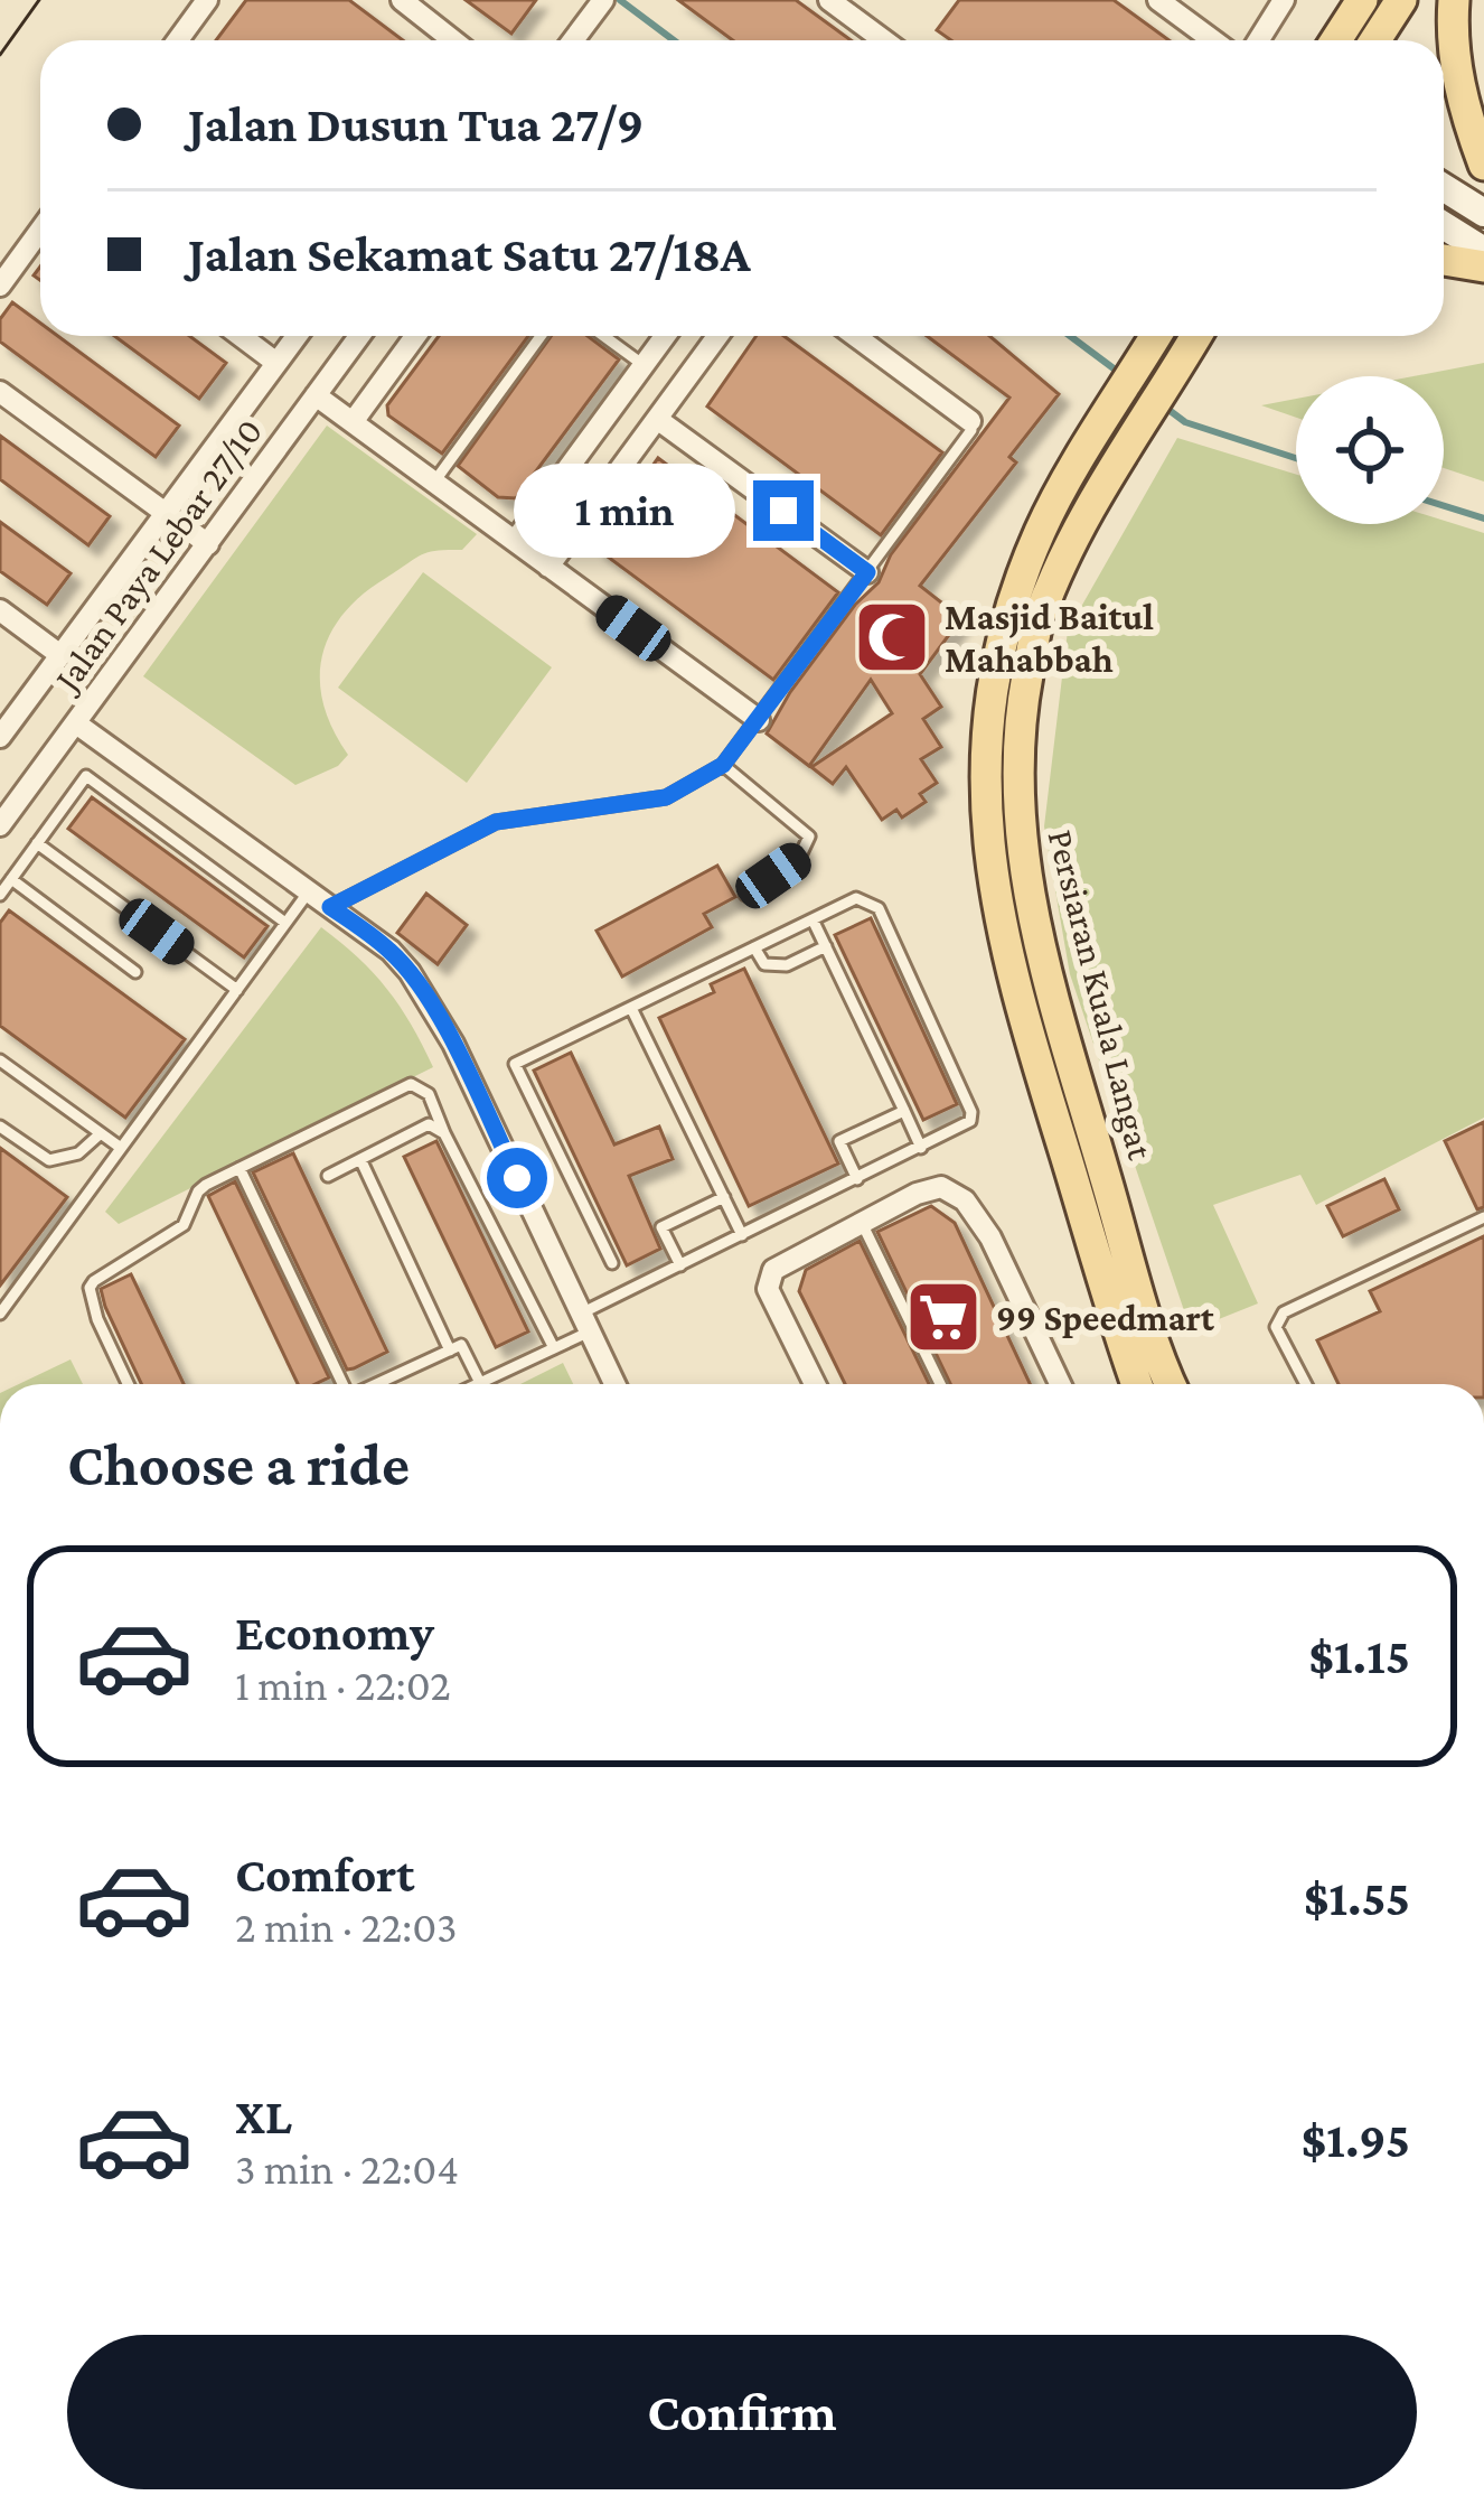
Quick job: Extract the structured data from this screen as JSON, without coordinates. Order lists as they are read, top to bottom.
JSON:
{
  "streets": {
    "main road": ["Persiaran Kuala Langat"],
    "street": ["Jalan Paya Lebar 27/10"]
  },
  "places": {
    "mosque": ["Masjid Baitul Mahabbah"],
    "supermarket": ["99 Speedmart"]
  },
  "page": {
    "banner": ["Jalan Dusun Tua 27/9", "Jalan Sekamat Satu 27/18A"],
    "bubble": "1 min",
    "heading": "Choose a ride",
    "list": [
      {
        "name": "Economy",
        "note": "1 min · 22:02",
        "value": "$1.15"
      },
      {
        "name": "Comfort",
        "note": "2 min · 22:03",
        "value": "$1.55"
      },
      {
        "name": "XL",
        "note": "3 min · 22:04",
        "value": "$1.95"
      }
    ],
    "buttons": "Confirm"
  }
}
